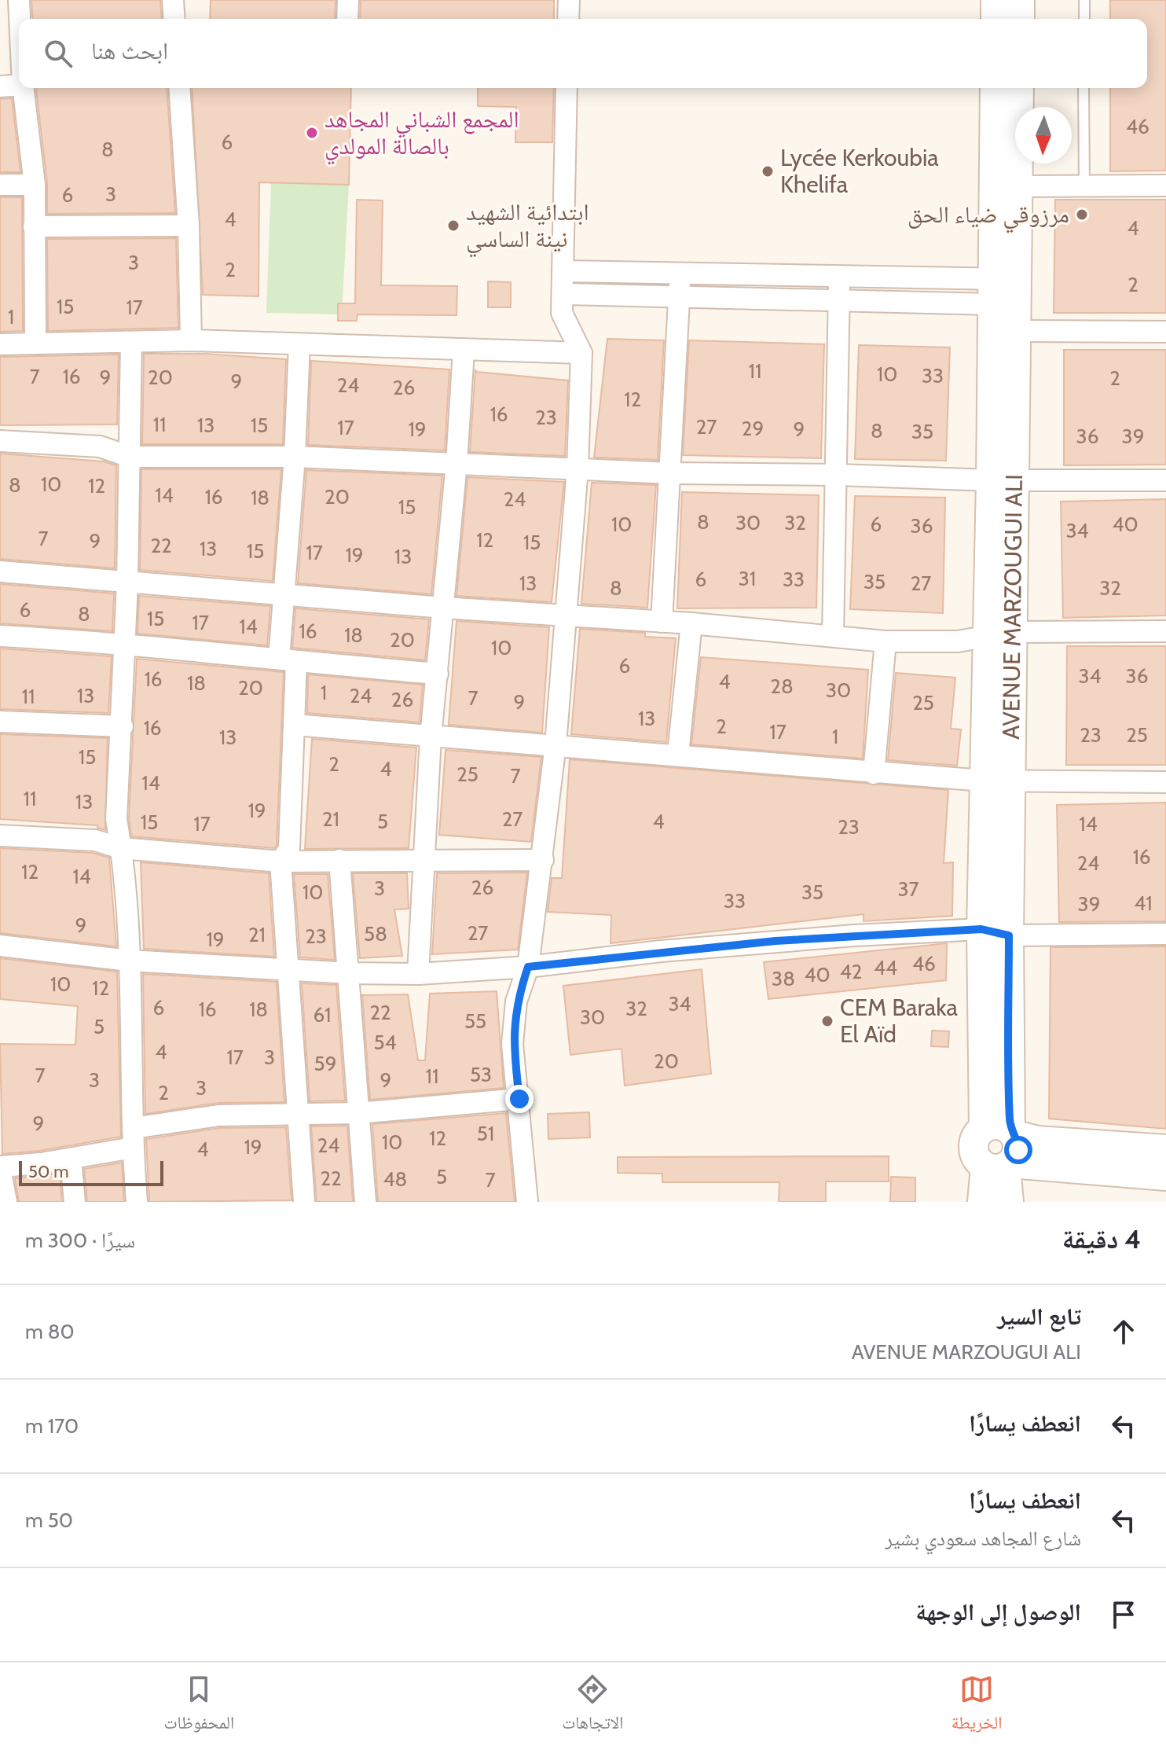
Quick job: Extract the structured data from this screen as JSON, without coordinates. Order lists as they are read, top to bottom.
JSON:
{
  "streets": {
    "main road": ["AVENUE MARZOUGUI ALI"]
  },
  "places": [
    "المجمع الشباني المجاهد بالصالة المولدي",
    "Lycée Kerkoubia Khelifa",
    "مرزوقي ضياء الحق",
    "ابتدائية الشهيد نينة الساسي",
    "CEM Baraka El Aïd"
  ],
  "house_numbers": [
    "46",
    "6",
    "8",
    "3",
    "6",
    "4",
    "4",
    "3",
    "2",
    "2",
    "15",
    "17",
    "1",
    "11",
    "10",
    "33",
    "7",
    "16",
    "9",
    "20",
    "2",
    "9",
    "24",
    "26",
    "12",
    "16",
    "23",
    "11",
    "13",
    "15",
    "27",
    "17",
    "29",
    "19",
    "9",
    "8",
    "35",
    "36",
    "39",
    "10",
    "8",
    "12",
    "14",
    "16",
    "20",
    "18",
    "24",
    "15",
    "8",
    "30",
    "32",
    "10",
    "6",
    "40",
    "36",
    "34",
    "7",
    "12",
    "9",
    "15",
    "22",
    "13",
    "15",
    "17",
    "19",
    "13",
    "31",
    "6",
    "33",
    "35",
    "13",
    "27",
    "8",
    "32",
    "6",
    "8",
    "15",
    "17",
    "14",
    "16",
    "18",
    "20",
    "10",
    "6",
    "34",
    "36",
    "16",
    "4",
    "18",
    "28",
    "20",
    "30",
    "1",
    "13",
    "24",
    "11",
    "7",
    "26",
    "9",
    "25",
    "13",
    "2",
    "16",
    "17",
    "23",
    "25",
    "1",
    "13",
    "15",
    "2",
    "4",
    "25",
    "7",
    "14",
    "11",
    "13",
    "19",
    "21",
    "27",
    "5",
    "4",
    "15",
    "17",
    "14",
    "23",
    "16",
    "24",
    "12",
    "14",
    "26",
    "3",
    "37",
    "10",
    "35",
    "33",
    "41",
    "39",
    "9",
    "27",
    "58",
    "21",
    "23",
    "19",
    "46",
    "44",
    "42",
    "40",
    "38",
    "10",
    "12",
    "34",
    "6",
    "32",
    "16",
    "18",
    "22",
    "61",
    "30",
    "55",
    "5",
    "54",
    "4",
    "17",
    "3",
    "20",
    "59",
    "53",
    "7",
    "11",
    "3",
    "9",
    "3",
    "2",
    "9",
    "51",
    "12",
    "10",
    "24",
    "19",
    "4",
    "5",
    "22",
    "48",
    "7"
  ],
  "scale_bar": "50 m",
  "north": "bottom",
  "page": {
    "search": "ابحث هنا",
    "scale": "50 m",
    "heading": ["4 دقيقة", "سيرًا · 300 m"],
    "list": [
      ["تابع السير", "AVENUE MARZOUGUI ALI", "80 m"],
      ["انعطف يسارًا", "170 m"],
      ["انعطف يسارًا", "شارع المجاهد سعودي بشير", "50 m"],
      "الوصول إلى الوجهة"
    ],
    "nav": ["الخريطة", "الاتجاهات", "المحفوظات"]
  }
}
